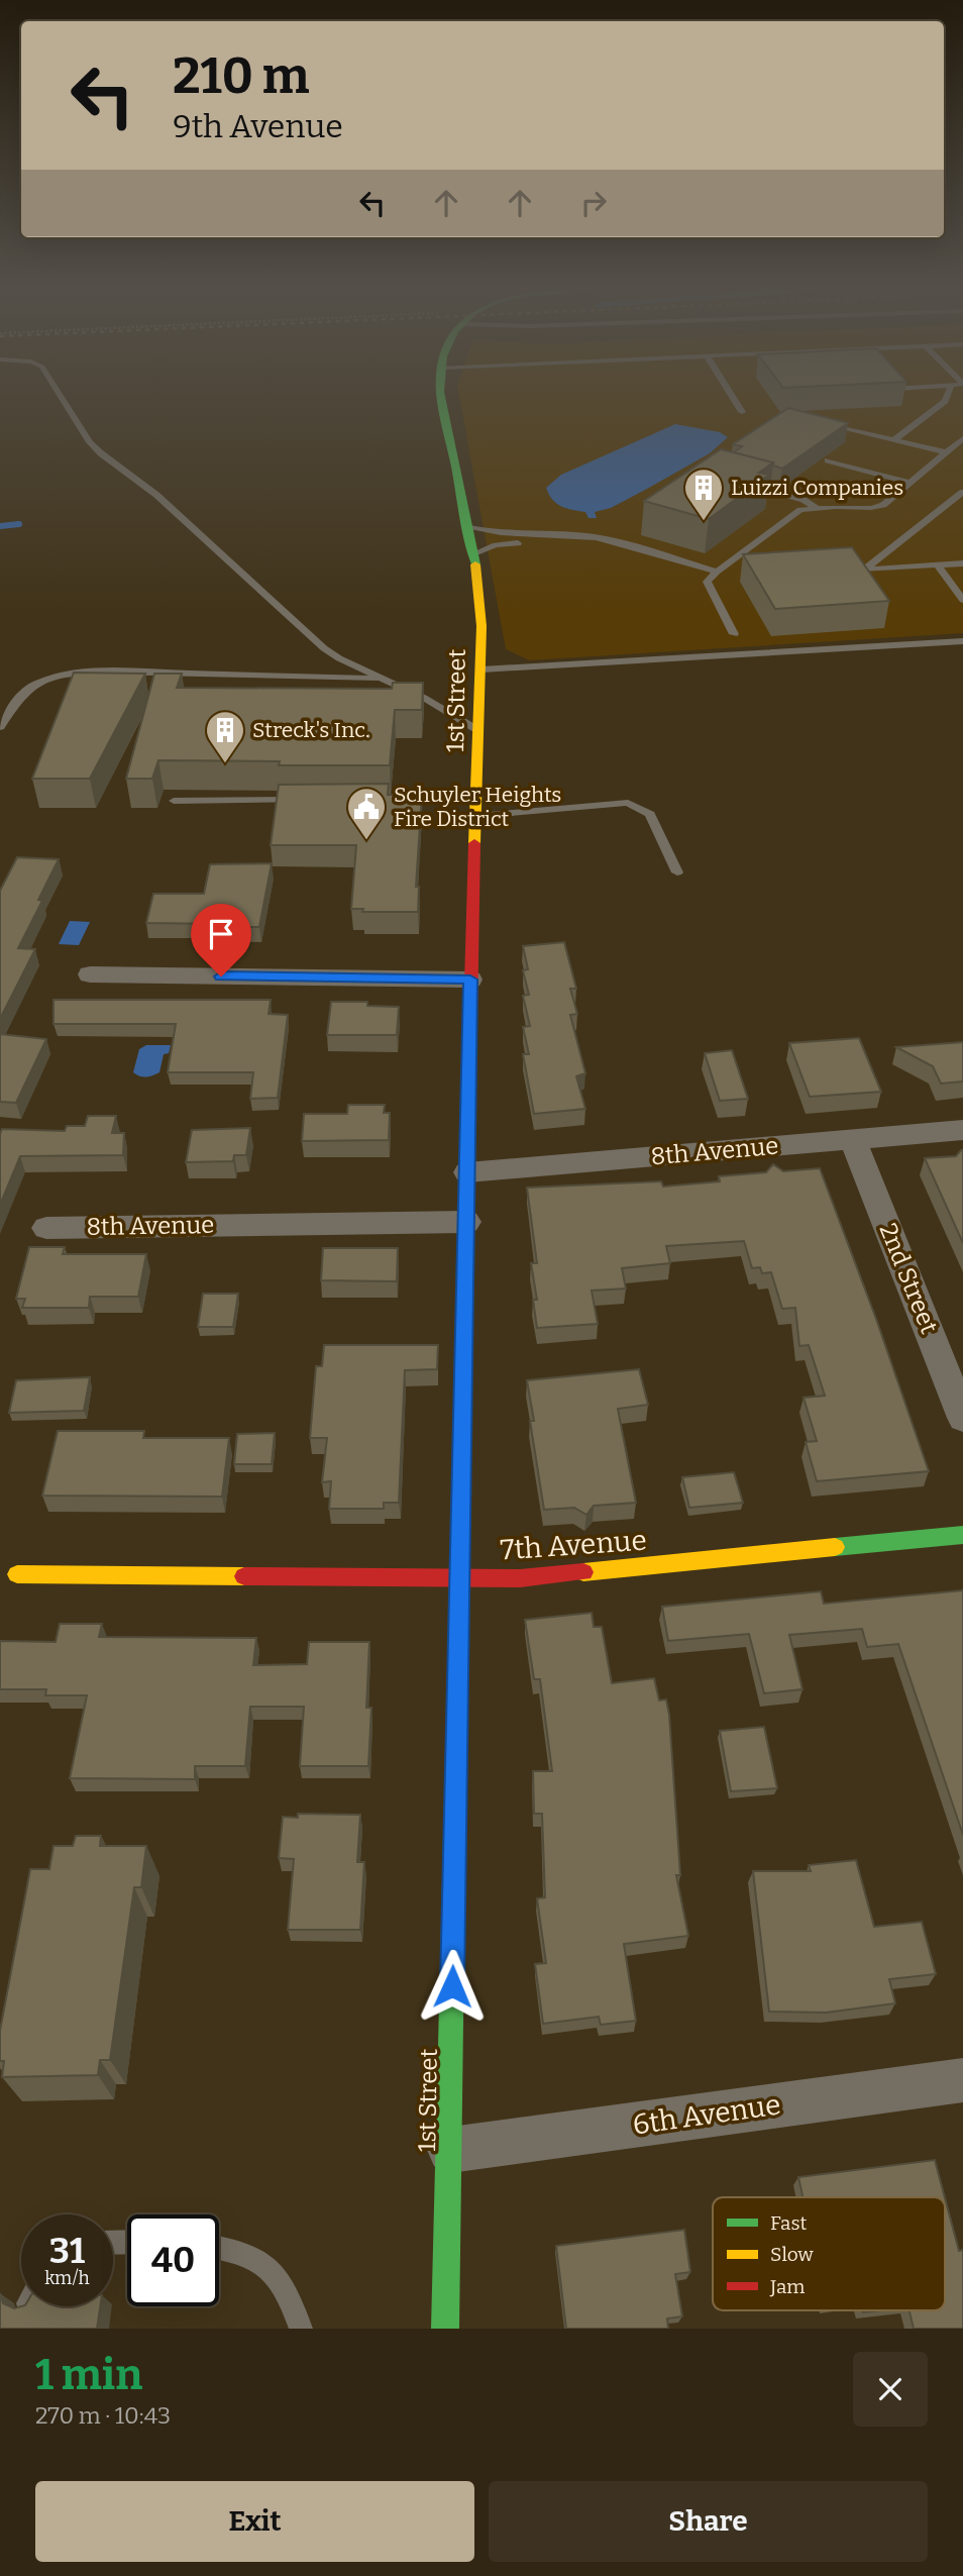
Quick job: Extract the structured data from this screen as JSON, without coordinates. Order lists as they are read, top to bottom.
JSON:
{
  "streets": {
    "street": [
      "1st Street",
      "8th Avenue",
      "2nd Street",
      "7th Avenue",
      "6th Avenue"
    ]
  },
  "crossings": [
    ["1st Street", "8th Avenue"],
    ["1st Street", "7th Avenue"],
    ["1st Street", "6th Avenue"],
    ["8th Avenue", "2nd Street"]
  ],
  "places": {
    "building": ["Luizzi Companies", "Streck's Inc."],
    "public building": ["Schuyler Heights Fire District"]
  },
  "legend": ["Fast", "Slow", "Jam"],
  "page": {
    "turn": ["210 m", "9th Avenue"],
    "speed": "31 km/h",
    "limit": "40",
    "heading": ["1 min", "270 m · 10:43"],
    "buttons": ["Exit", "Share"]
  }
}
